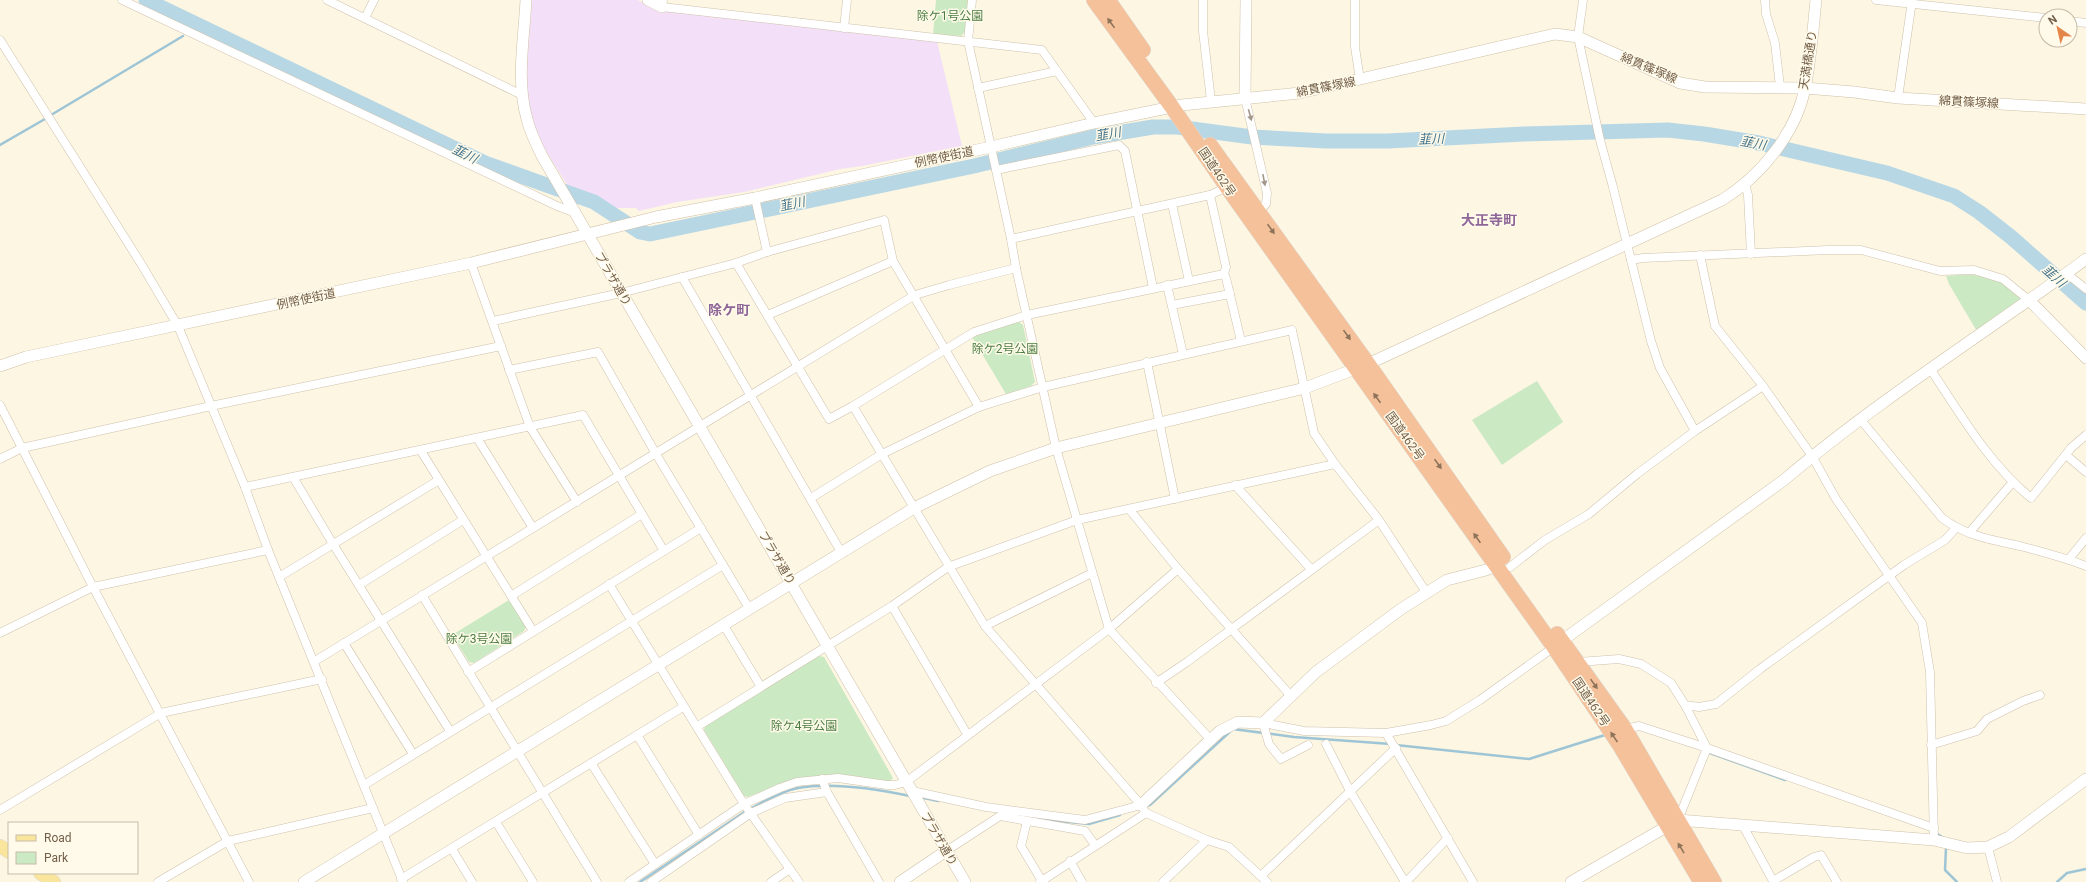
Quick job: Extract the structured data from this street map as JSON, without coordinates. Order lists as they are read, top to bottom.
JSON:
{
  "streets": {
    "highway": ["国道462号"],
    "street": [
      "天満橋通り",
      "綿貫篠塚線",
      "例幣使街道",
      "プラザ通り"
    ]
  },
  "crossings": [
    ["天満橋通り", "綿貫篠塚線"],
    ["天満橋通り", "国道462号"],
    ["天満橋通り", "プラザ通り"],
    ["綿貫篠塚線", "例幣使街道"],
    ["例幣使街道", "国道462号"],
    ["例幣使街道", "プラザ通り"]
  ],
  "districts": ["大正寺町", "除ケ町"],
  "water": ["韮川"],
  "parks": [
    "除ケ1号公園",
    "除ケ2号公園",
    "除ケ3号公園",
    "除ケ4号公園"
  ],
  "legend": ["Road", "Park"],
  "north": "top left"
}
